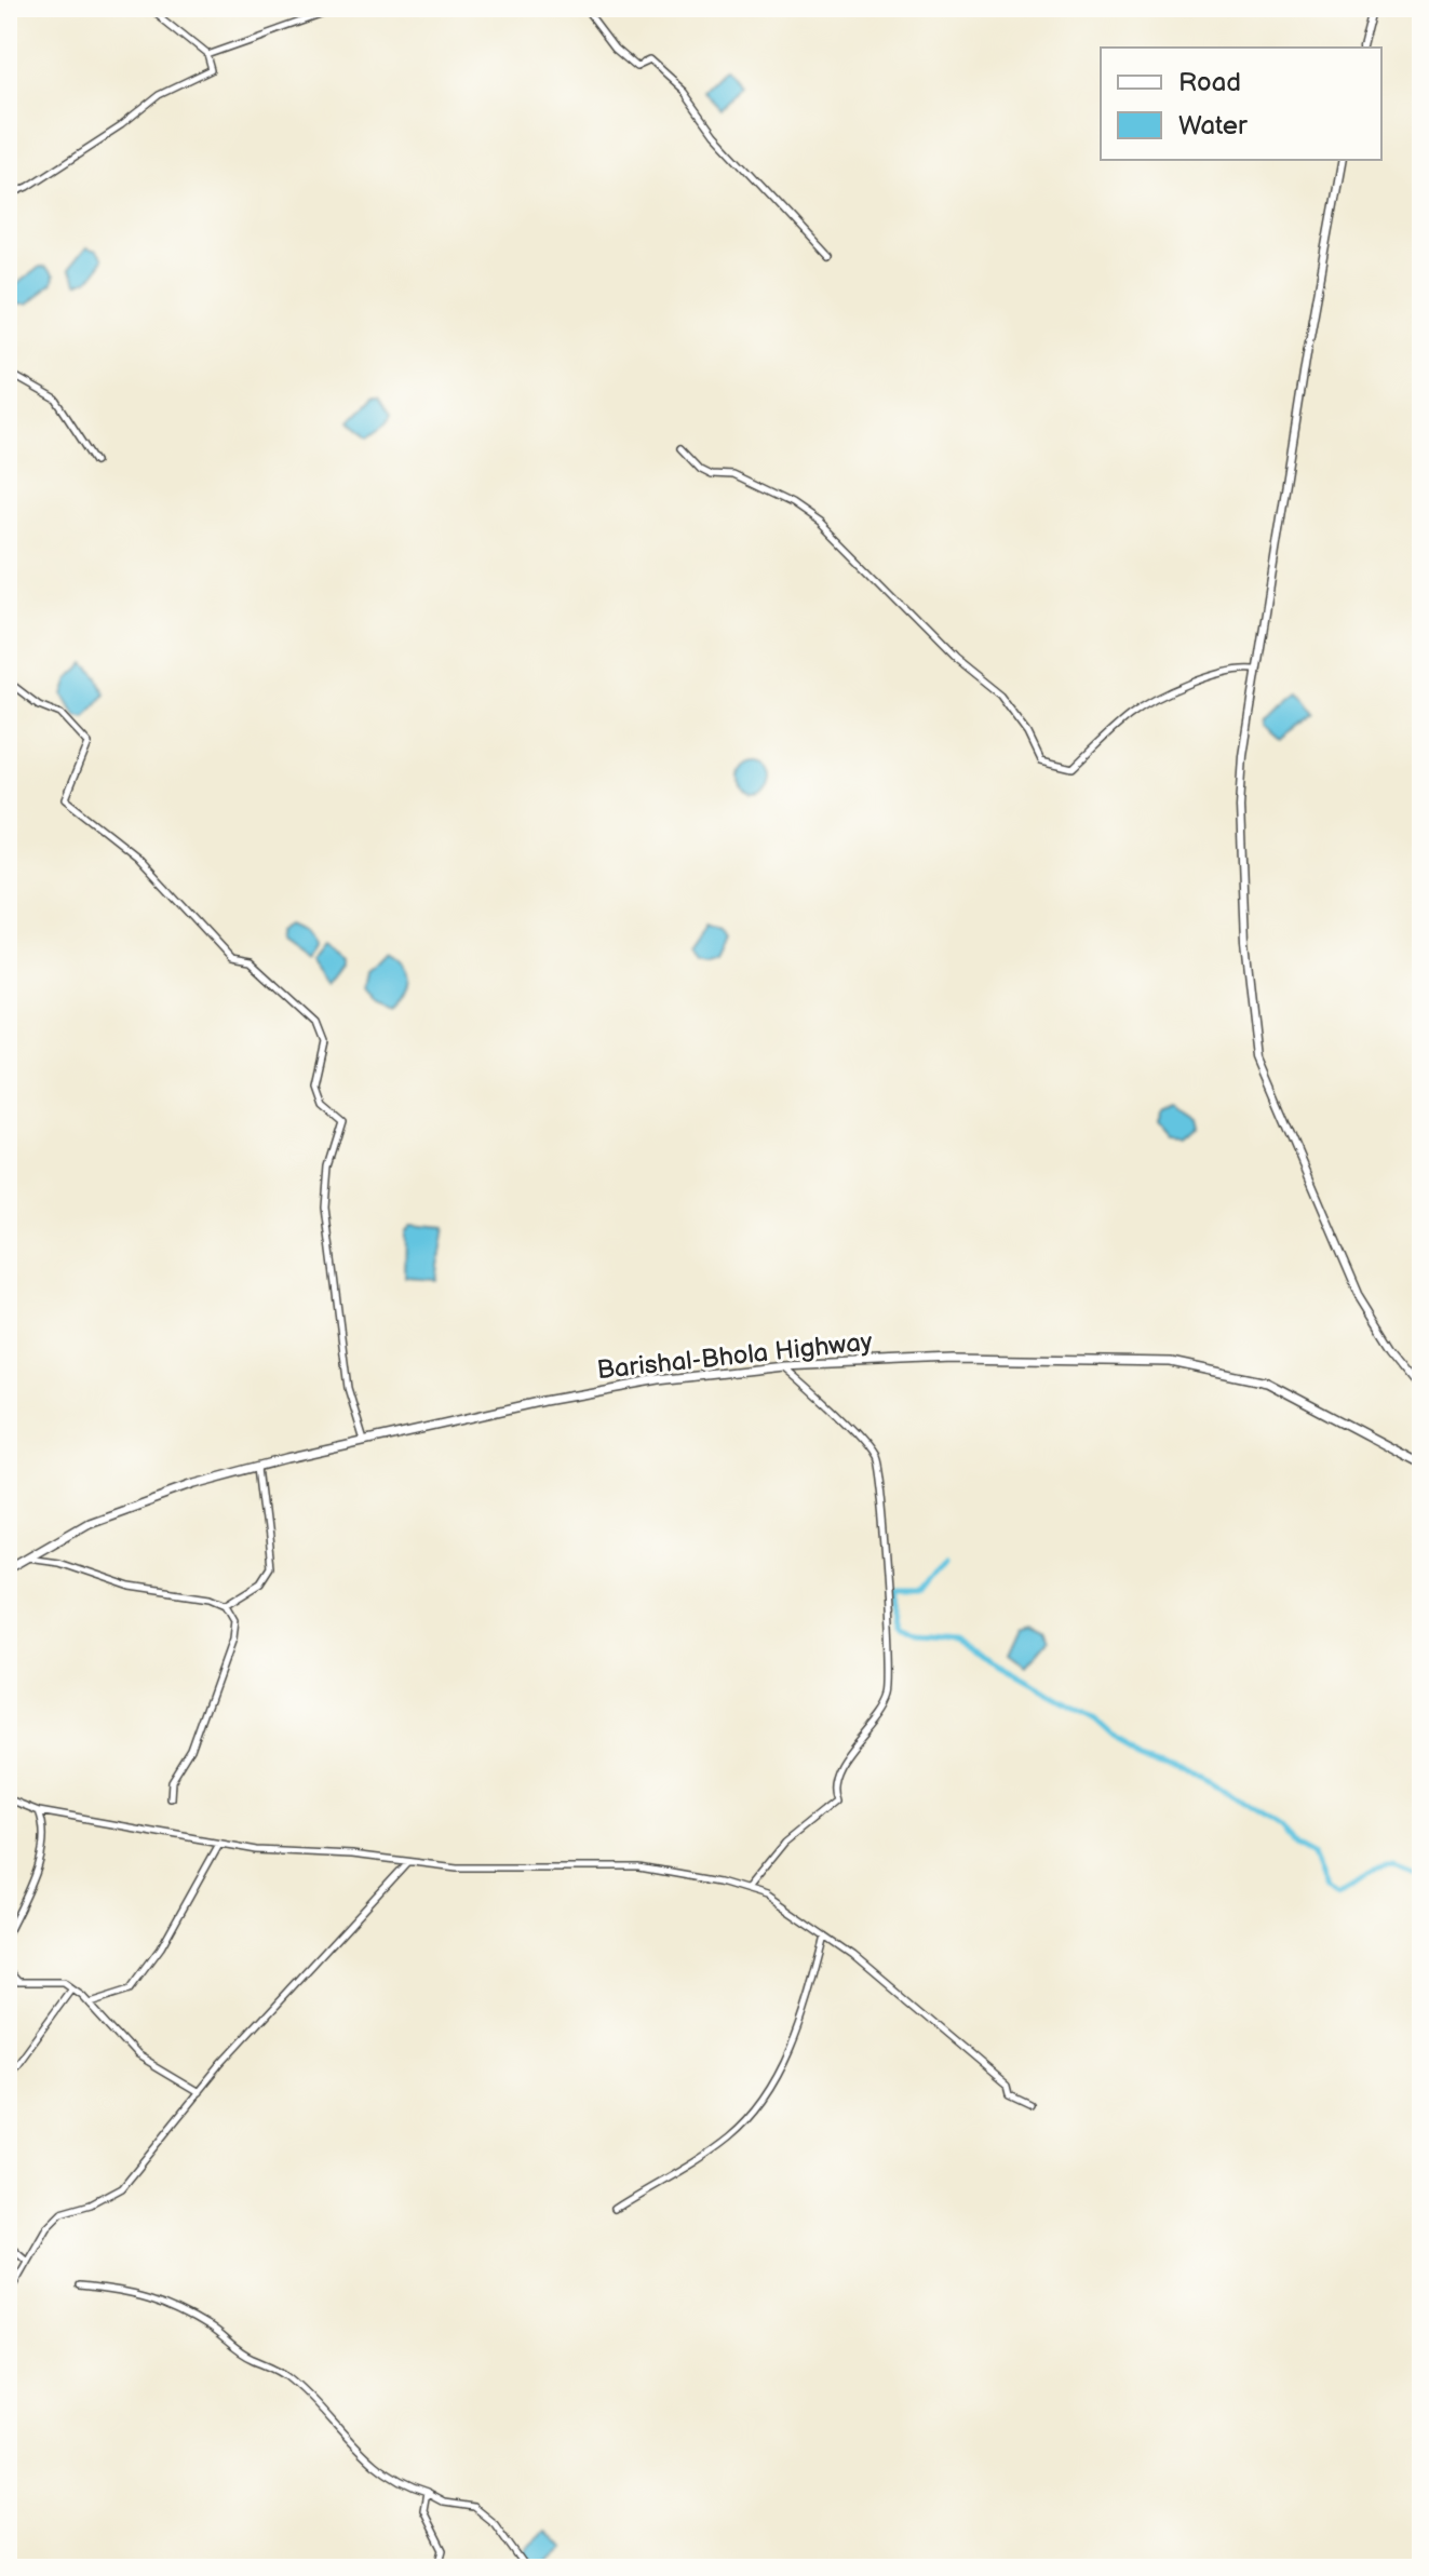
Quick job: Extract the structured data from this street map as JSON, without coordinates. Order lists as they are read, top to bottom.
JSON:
{
  "streets": {
    "highway": ["Barishal-Bhola Highway"]
  },
  "legend": ["Road", "Water"]
}
